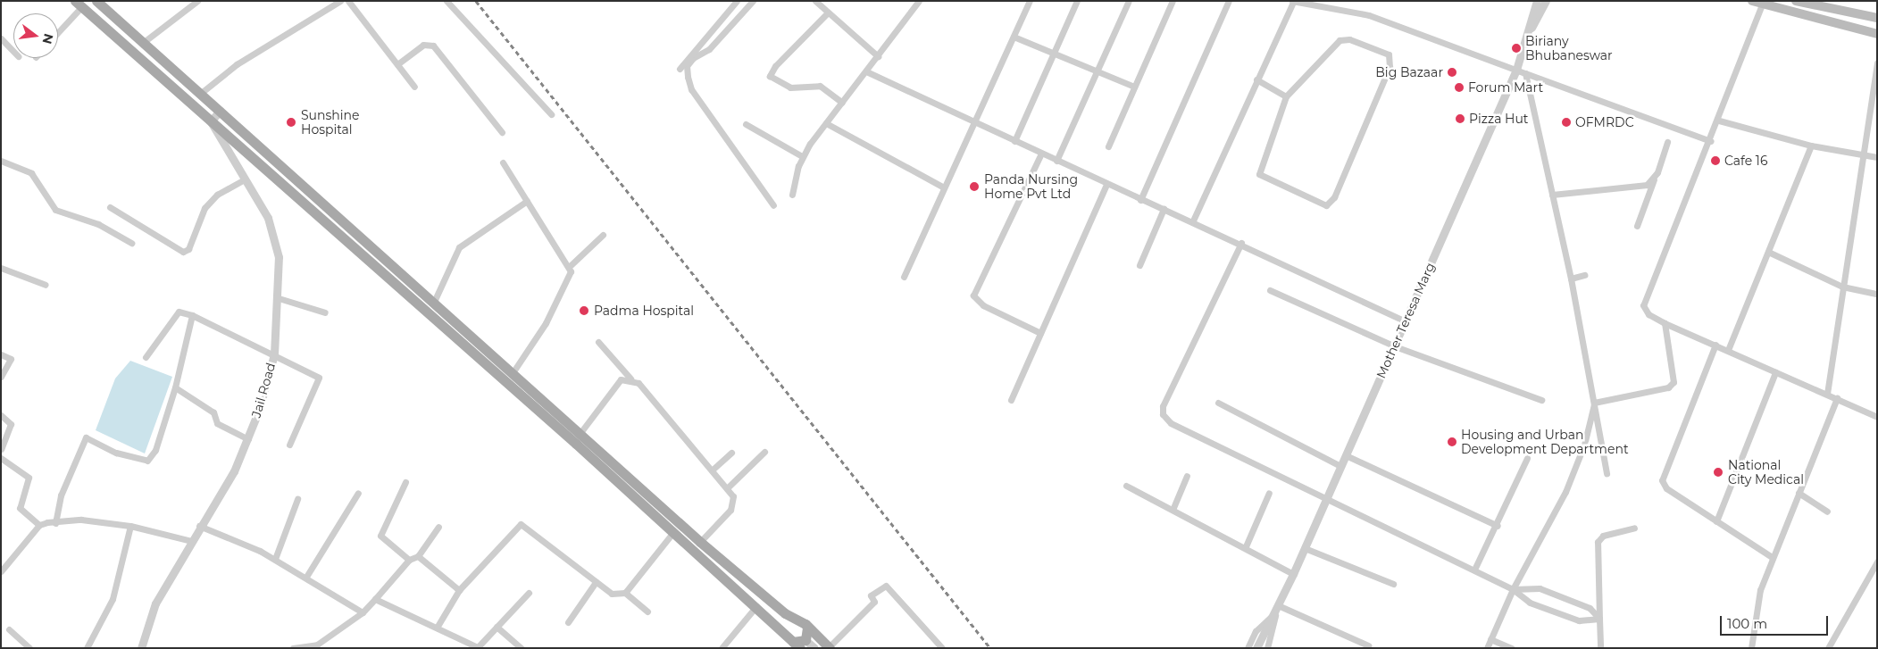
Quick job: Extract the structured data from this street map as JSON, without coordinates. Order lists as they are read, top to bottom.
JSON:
{
  "streets": {
    "street": ["Mother Teresa Marg", "Jail Road"]
  },
  "places": [
    "Biriany Bhubaneswar",
    "Big Bazaar",
    "Forum Mart",
    "Pizza Hut",
    "Sunshine Hospital",
    "OFMRDC",
    "Cafe 16",
    "Panda Nursing Home Pvt Ltd",
    "Padma Hospital",
    "Housing and Urban Development Department",
    "National City Medical"
  ],
  "scale_bar": "100 m",
  "north": "right"
}
